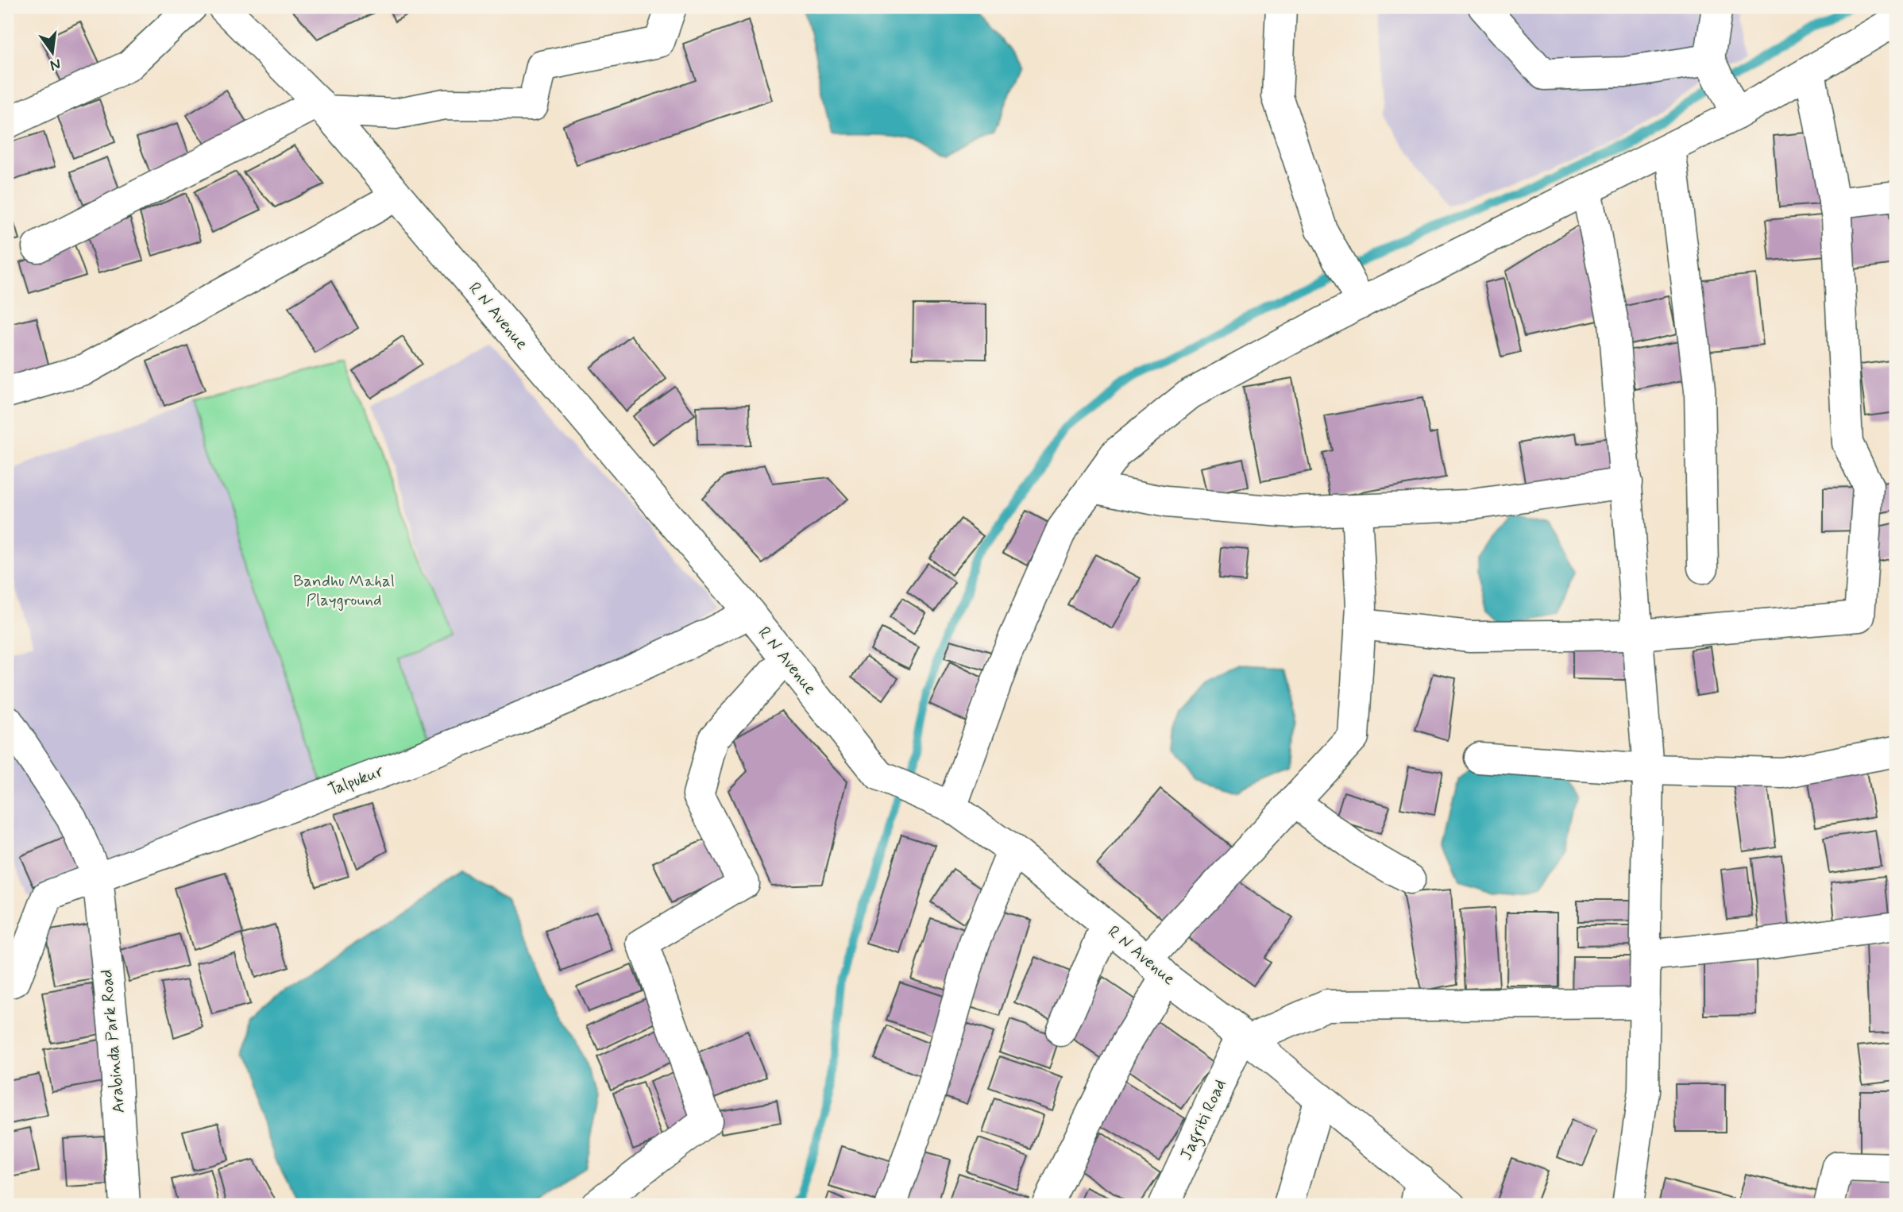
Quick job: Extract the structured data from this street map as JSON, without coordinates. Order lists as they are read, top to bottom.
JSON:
{
  "streets": {
    "street": [
      "R N Avenue",
      "Talpukur",
      "Arabinda Park Road",
      "Jagriti Road"
    ]
  },
  "crossings": [
    ["R N Avenue", "Talpukur"],
    ["R N Avenue", "Jagriti Road"],
    ["Talpukur", "Arabinda Park Road"]
  ],
  "parks": ["Bandhu Mahal Playground"],
  "north": "bottom"
}
